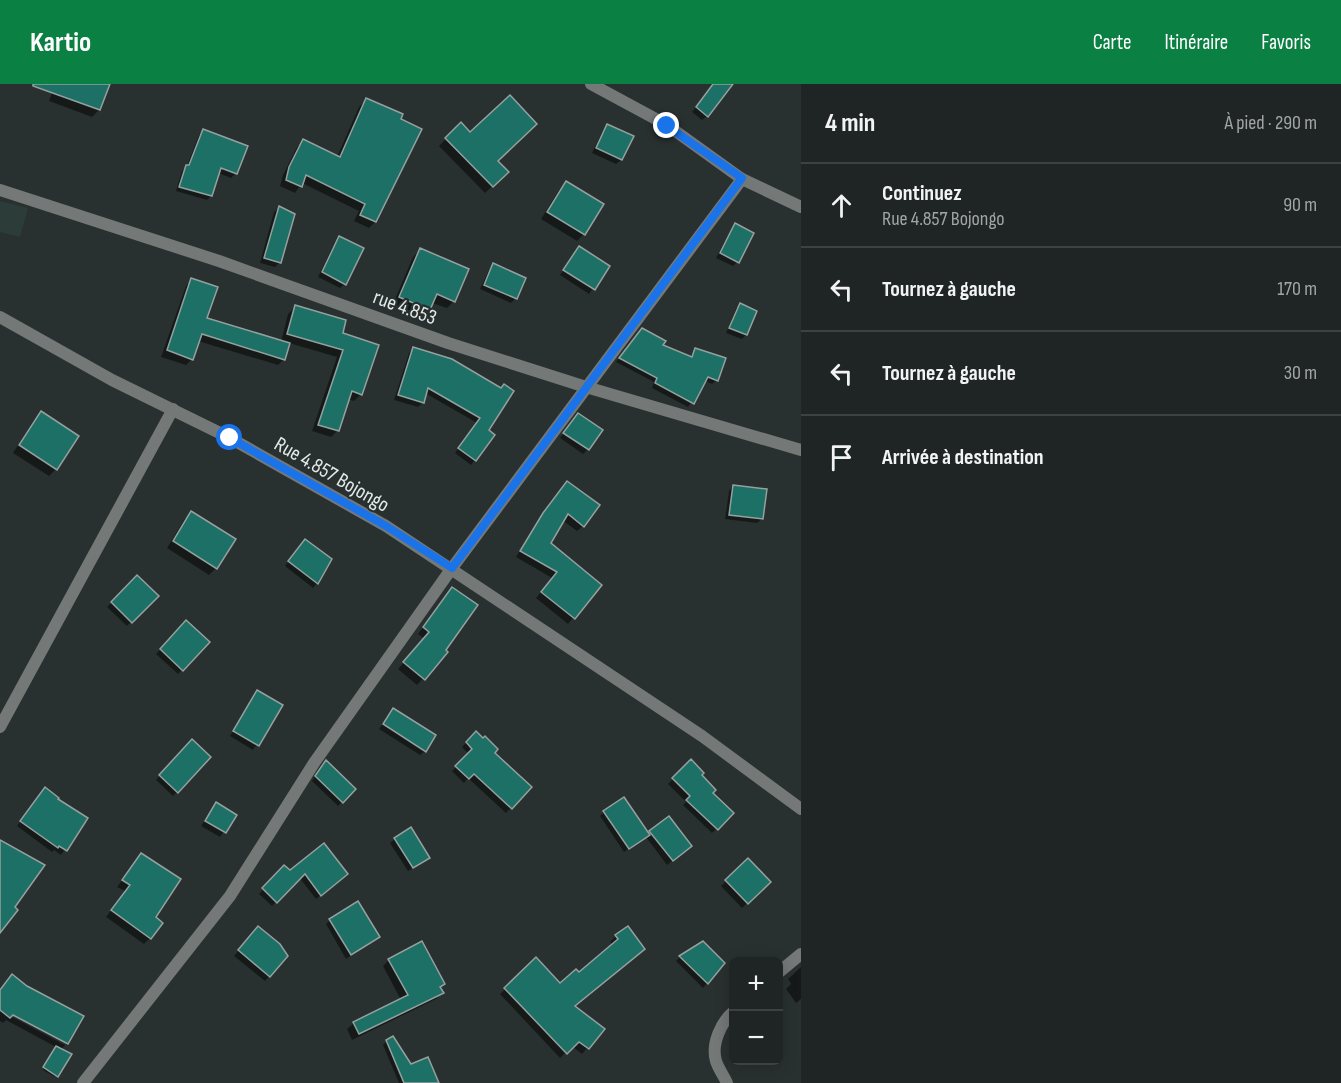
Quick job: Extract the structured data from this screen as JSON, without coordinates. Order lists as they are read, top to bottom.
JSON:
{
  "streets": {
    "street": ["rue 4.853", "Rue 4.857 Bojongo"]
  },
  "page": {
    "header": "Kartio",
    "nav": ["Carte", "Itinéraire", "Favoris"],
    "heading": ["4 min", "À pied · 290 m"],
    "list": [
      ["Continuez", "Rue 4.857 Bojongo", "90 m"],
      ["Tournez à gauche", "170 m"],
      ["Tournez à gauche", "30 m"],
      "Arrivée à destination"
    ],
    "map_buttons": ["+", "−"]
  }
}
